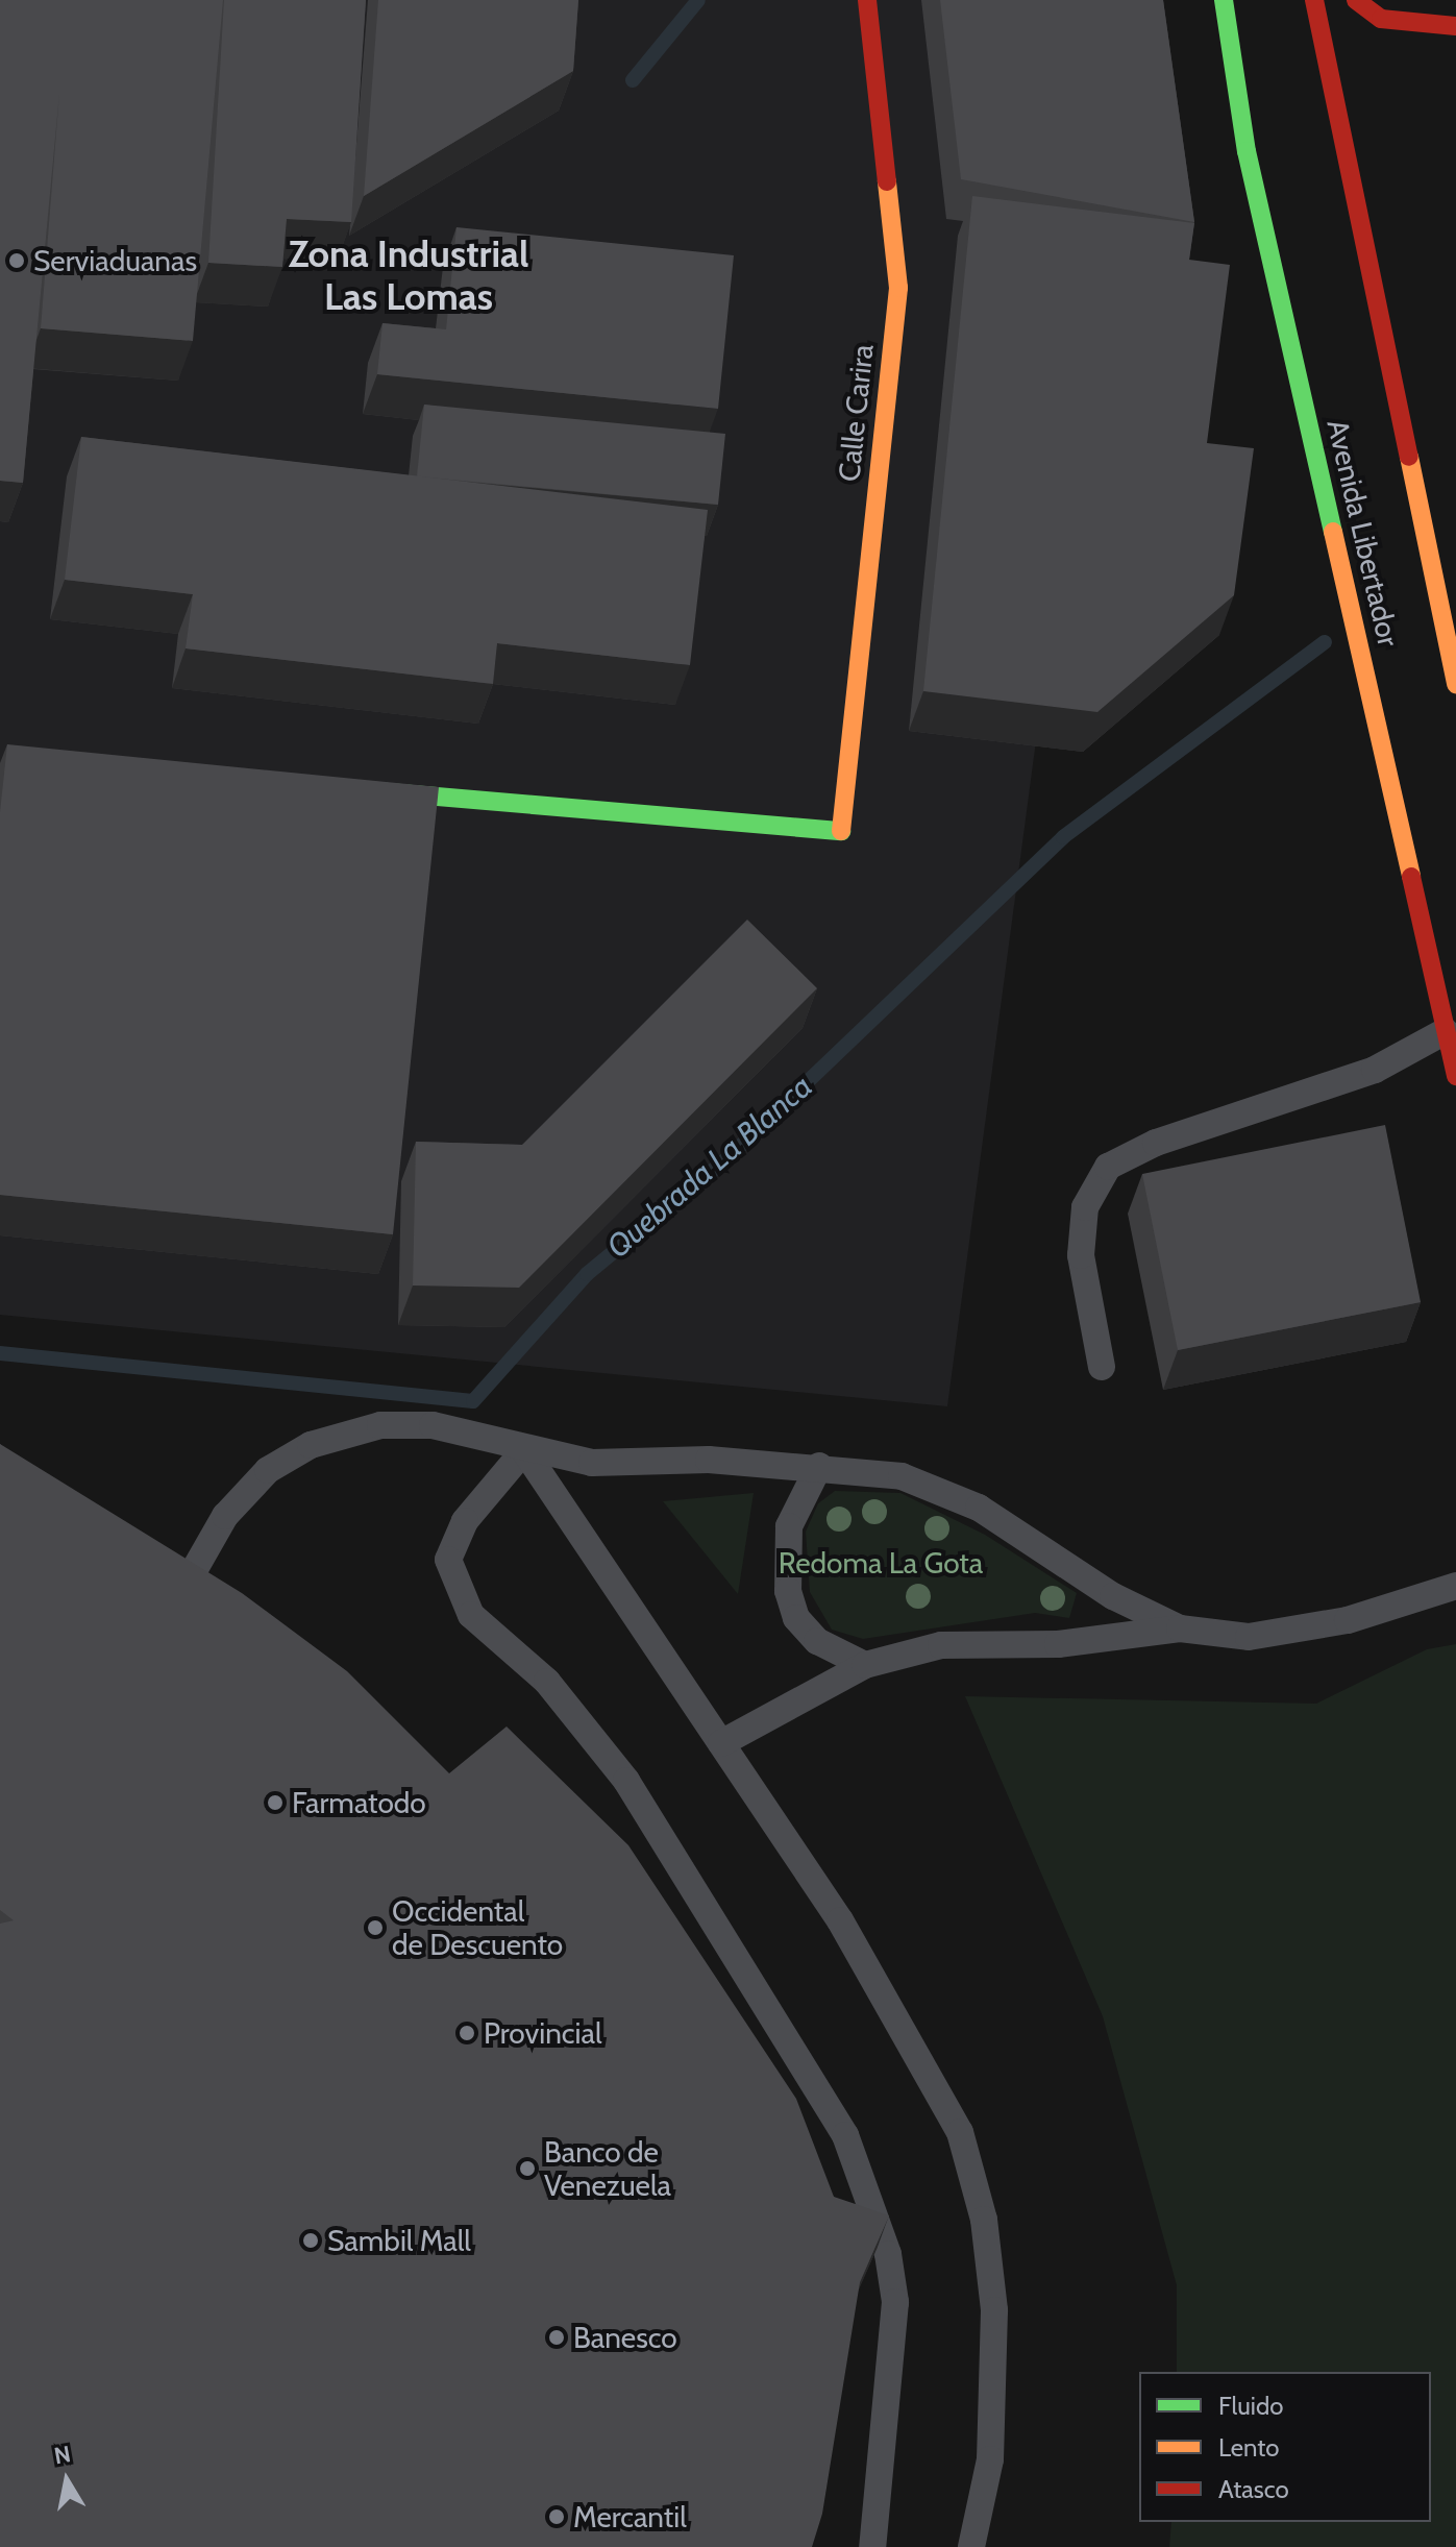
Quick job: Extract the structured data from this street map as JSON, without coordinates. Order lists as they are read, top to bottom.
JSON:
{
  "streets": {
    "main road": ["Calle Carira", "Avenida Libertador"]
  },
  "districts": ["Zona Industrial Las Lomas"],
  "water": ["Quebrada La Blanca"],
  "parks": ["Redoma La Gota"],
  "places": [
    "Serviaduanas",
    "Farmatodo",
    "Occidental de Descuento",
    "Provincial",
    "Banco de Venezuela",
    "Sambil Mall",
    "Banesco",
    "Mercantil"
  ],
  "legend": ["Fluido", "Lento", "Atasco"],
  "north": "top"
}
